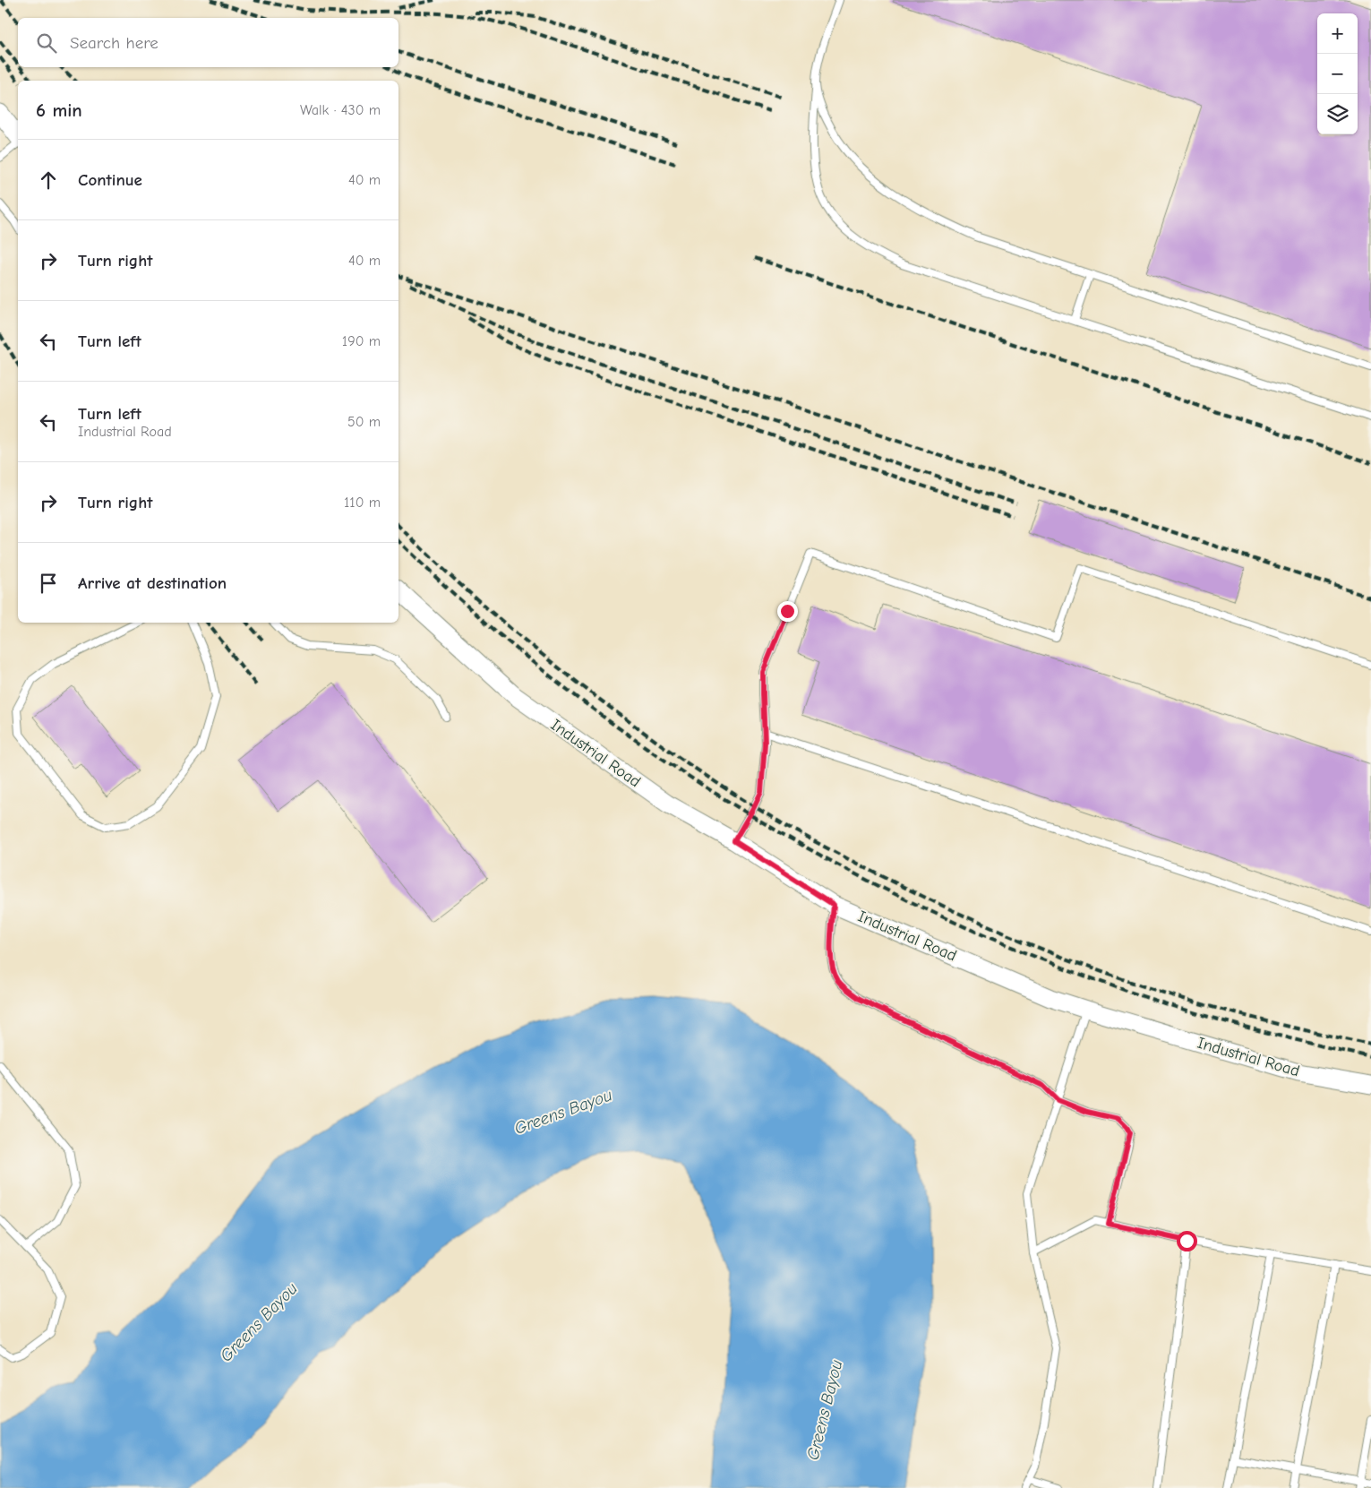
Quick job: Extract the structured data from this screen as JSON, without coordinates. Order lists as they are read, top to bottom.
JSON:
{
  "streets": {
    "street": ["Industrial Road"]
  },
  "water": ["Greens Bayou"],
  "page": {
    "map_buttons": ["+", "−"],
    "search": "Search here",
    "heading": ["6 min", "Walk · 430 m"],
    "list": [
      ["Continue", "40 m"],
      ["Turn right", "40 m"],
      ["Turn left", "190 m"],
      ["Turn left", "Industrial Road", "50 m"],
      ["Turn right", "110 m"],
      "Arrive at destination"
    ]
  }
}
